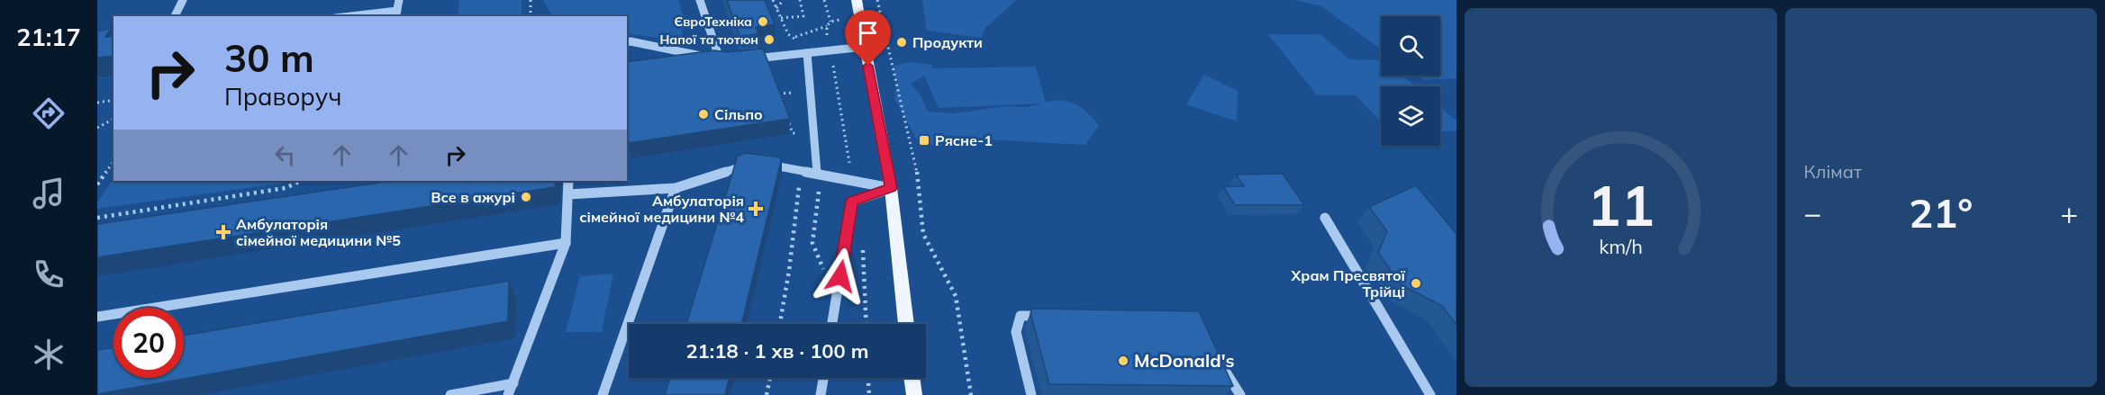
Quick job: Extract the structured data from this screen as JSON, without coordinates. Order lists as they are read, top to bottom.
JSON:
{
  "places": {
    "other": [
      "ЄвроТехніка",
      "Напої та тютюн",
      "Продукти",
      "Сільпо",
      "Все в ажурі",
      "Храм Пресвятої Трійці",
      "McDonald's"
    ],
    "transit": ["Рясне-1"],
    "health": ["Амбулаторія сімейної медицини №4", "Амбулаторія сімейної медицини №5"]
  },
  "page": {
    "tabs": "21:17",
    "tile": "Клімат",
    "turn": ["30 m", "Праворуч"],
    "heat": ["−", "21°", "+"],
    "limit": "20",
    "trip": "21:18 · 1 хв · 100 m",
    "gauge": ["11", "km/h"]
  }
}
